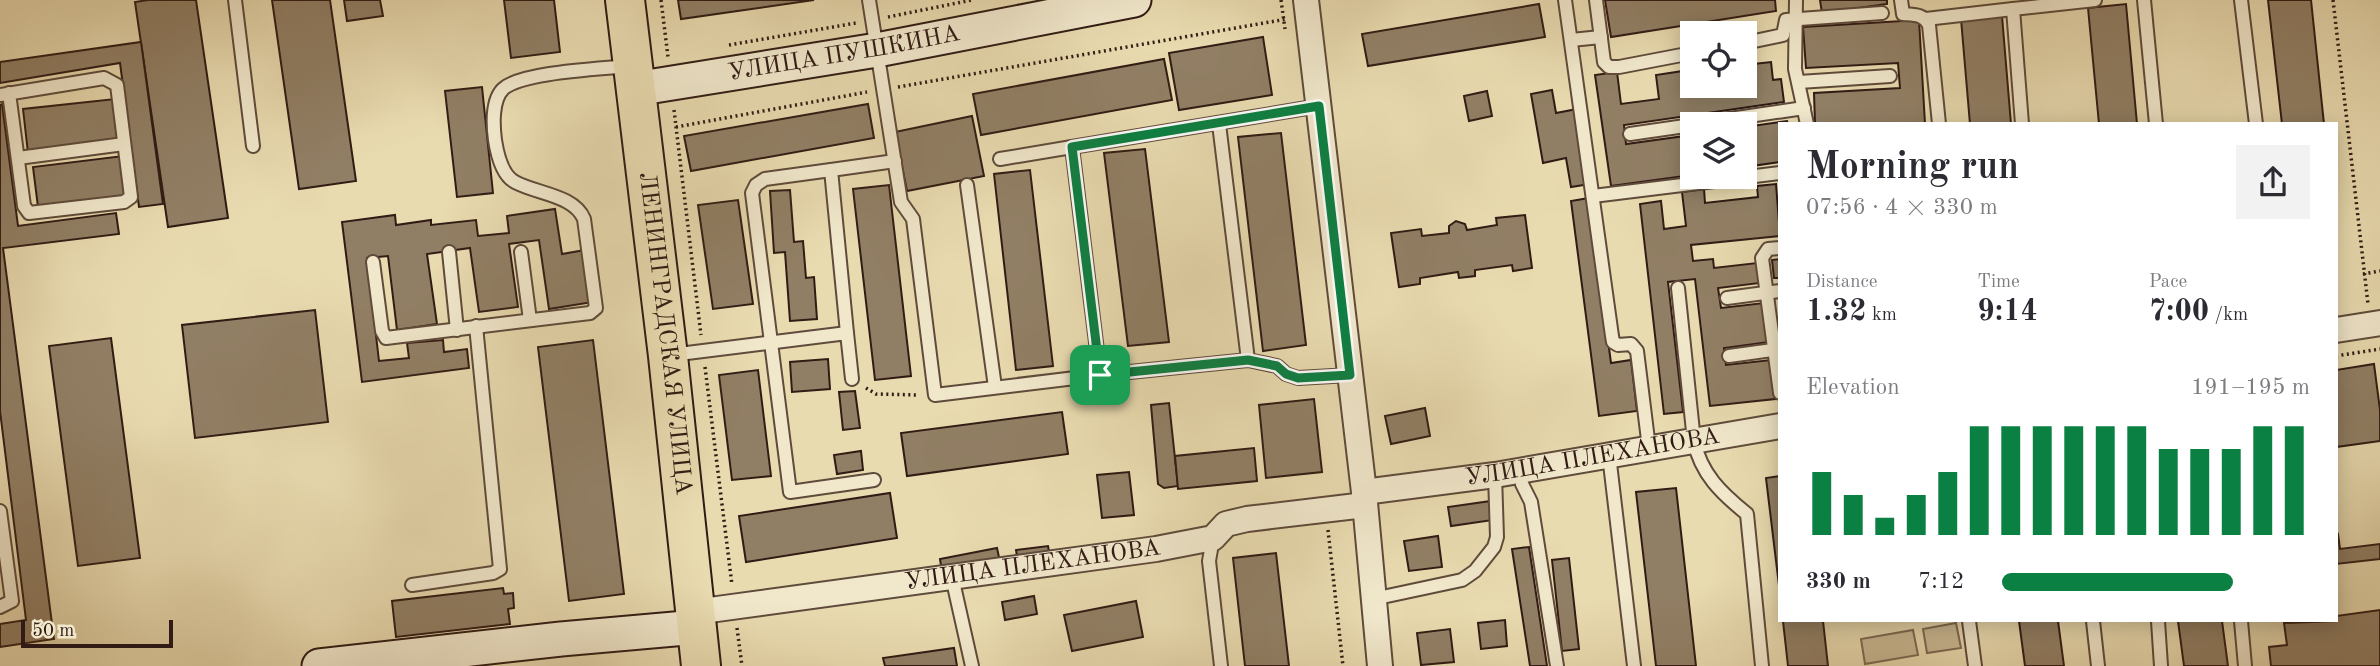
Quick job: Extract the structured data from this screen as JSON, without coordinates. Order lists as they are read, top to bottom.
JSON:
{
  "streets": {
    "highway": ["ЛЕНИНГРАДСКАЯ УЛИЦА"],
    "main road": ["УЛИЦА ПУШКИНА", "УЛИЦА ПЛЕХАНОВА"]
  },
  "crossings": [
    ["УЛИЦА ПУШКИНА", "ЛЕНИНГРАДСКАЯ УЛИЦА"],
    ["ЛЕНИНГРАДСКАЯ УЛИЦА", "УЛИЦА ПЛЕХАНОВА"]
  ],
  "scale_bar": "50 m",
  "page": {
    "heading": ["Morning run", "07:56 · 4 × 330 m"],
    "stats": [
      ["Distance", "1.32 km"],
      ["Time", "9:14"],
      ["Pace", "7:00 /km"]
    ],
    "chart": ["Elevation", "191–195 m"],
    "list": [
      {
        "name": "330 m",
        "note": "7:12"
      }
    ],
    "scale": "50 m"
  }
}
